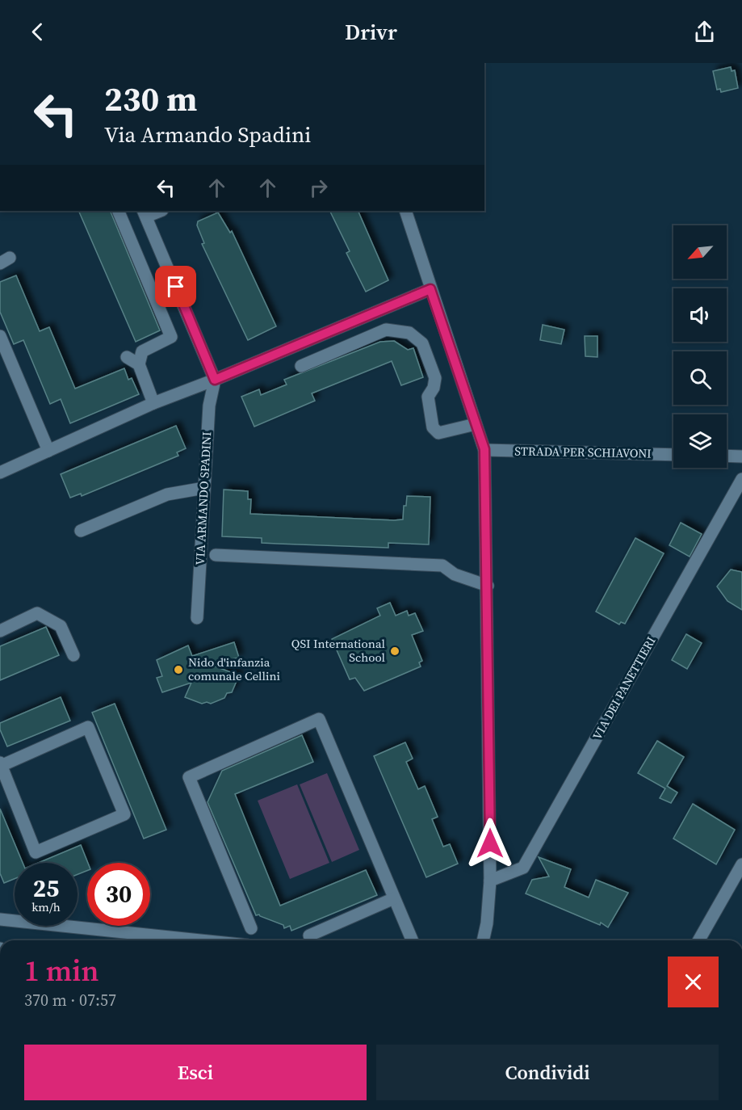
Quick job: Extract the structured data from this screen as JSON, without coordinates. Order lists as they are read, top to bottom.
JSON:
{
  "streets": {
    "street": ["STRADA PER SCHIAVONI", "VIA ARMANDO SPADINI", "VIA DEI PANETTIERI"]
  },
  "places": ["QSI International School", "Nido d'infanzia comunale Cellini"],
  "north": "bottom left",
  "page": {
    "header": "Drivr",
    "turn": ["230 m", "Via Armando Spadini"],
    "speed": "25 km/h",
    "limit": "30",
    "heading": ["1 min", "370 m · 07:57"],
    "buttons": ["Esci", "Condividi"]
  }
}
